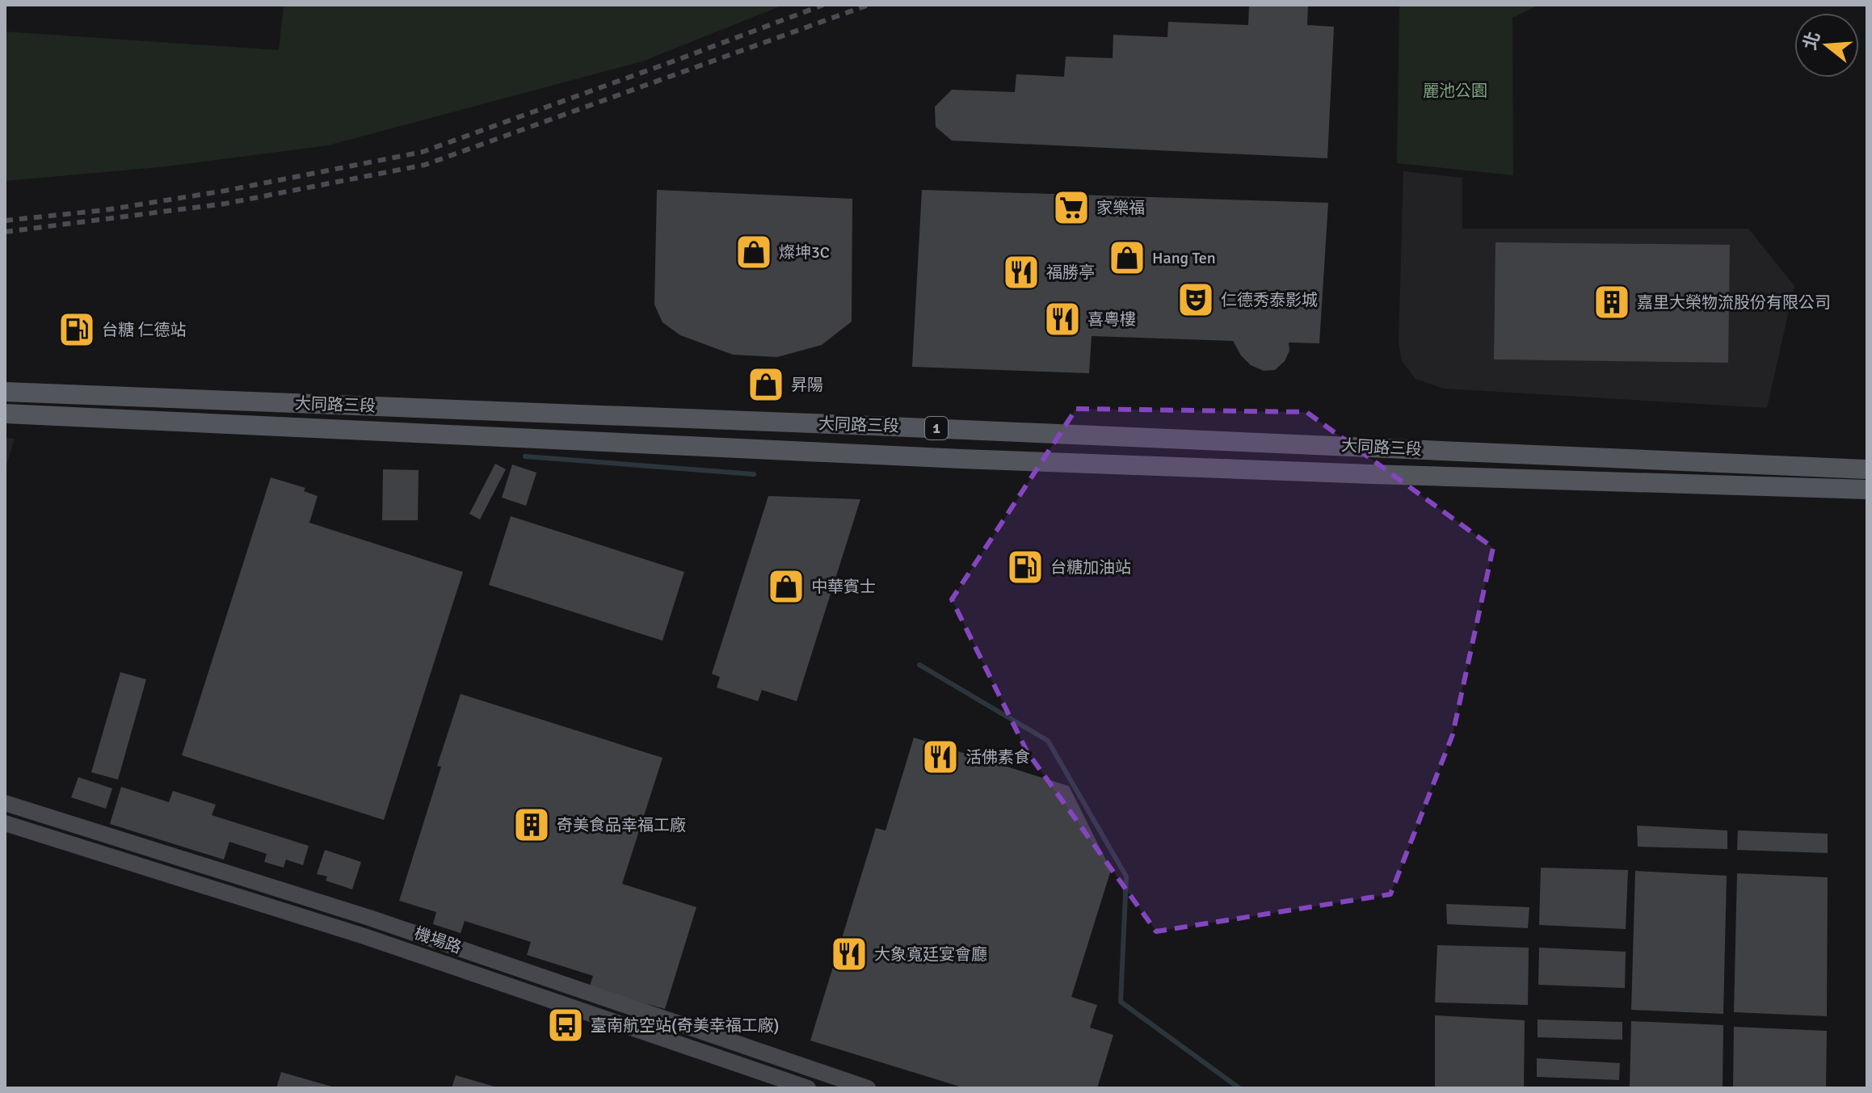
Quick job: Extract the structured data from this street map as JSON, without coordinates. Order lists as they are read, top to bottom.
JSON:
{
  "streets": {
    "main road": ["大同路三段", "1"],
    "street": ["機場路"]
  },
  "parks": ["麗池公園"],
  "places": {
    "supermarket": ["家樂福"],
    "shop": [
      "燦坤3C",
      "Hang Ten",
      "昇陽",
      "中華賓士"
    ],
    "restaurant": [
      "福勝亭",
      "喜粵樓",
      "活佛素食",
      "大象寬廷宴會廳"
    ],
    "theatre": ["仁德秀泰影城"],
    "building": ["嘉里大榮物流股份有限公司", "奇美食品幸福工廠"],
    "fuel station": ["台糖 仁德站", "台糖加油站"],
    "bus stop": ["臺南航空站(奇美幸福工廠)"]
  },
  "north": "left"
}
